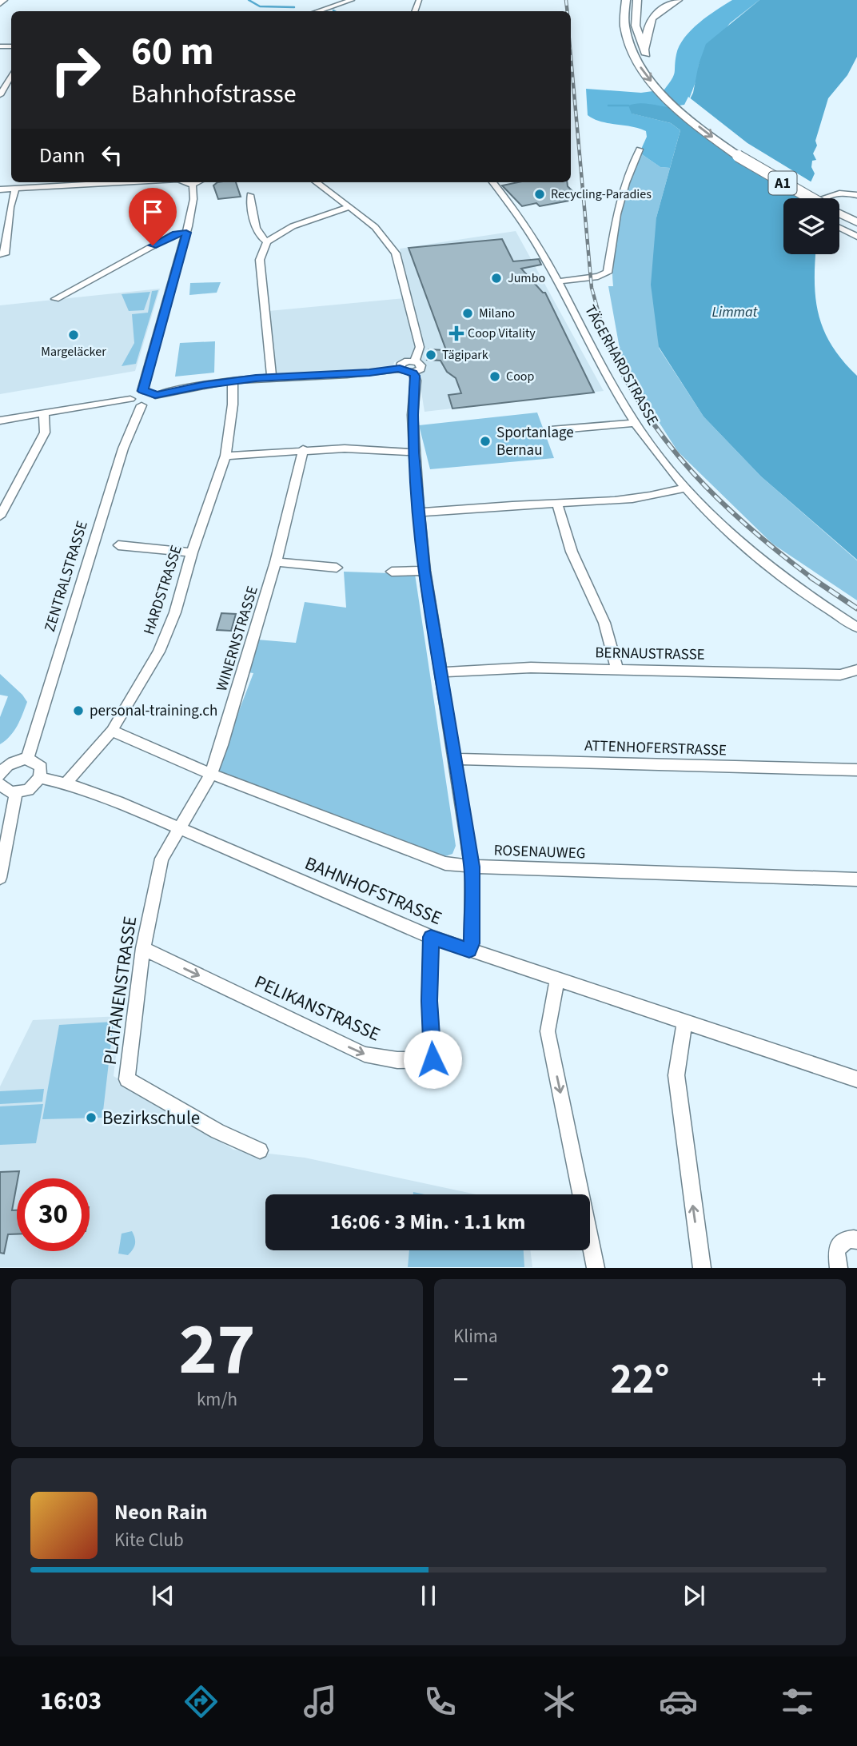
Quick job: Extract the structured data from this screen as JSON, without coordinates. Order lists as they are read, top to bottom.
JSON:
{
  "streets": {
    "highway": ["A1"],
    "street": [
      "TÄGERHARDSTRASSE",
      "ZENTRALSTRASSE",
      "HARDSTRASSE",
      "WINERNSTRASSE",
      "BERNAUSTRASSE",
      "ATTENHOFERSTRASSE",
      "ROSENAUWEG",
      "BAHNHOFSTRASSE",
      "PLATANENSTRASSE",
      "PELIKANSTRASSE"
    ]
  },
  "crossings": [
    ["HARDSTRASSE", "ROSENAUWEG"],
    ["HARDSTRASSE", "BAHNHOFSTRASSE"],
    ["WINERNSTRASSE", "ROSENAUWEG"],
    ["WINERNSTRASSE", "BAHNHOFSTRASSE"],
    ["WINERNSTRASSE", "PLATANENSTRASSE"],
    ["BAHNHOFSTRASSE", "PLATANENSTRASSE"],
    ["BAHNHOFSTRASSE", "PELIKANSTRASSE"],
    ["PLATANENSTRASSE", "PELIKANSTRASSE"]
  ],
  "water": ["Limmat"],
  "places": {
    "other": [
      "Recycling-Paradies",
      "Jumbo",
      "Milano",
      "Margeläcker",
      "Tägipark",
      "Coop",
      "Sportanlage Bernau",
      "personal-training.ch",
      "Bezirkschule"
    ],
    "health": ["Coop Vitality"]
  },
  "page": {
    "turn": ["60 m", "Bahnhofstrasse"],
    "then": "Dann",
    "limit": "30",
    "trip": "16:06 · 3 Min. · 1.1 km",
    "tile": [
      ["27", "km/h"],
      "Klima"
    ],
    "heat": ["−", "22°", "+"],
    "song": ["Neon Rain", "Kite Club"],
    "tabs": "16:03"
  }
}
